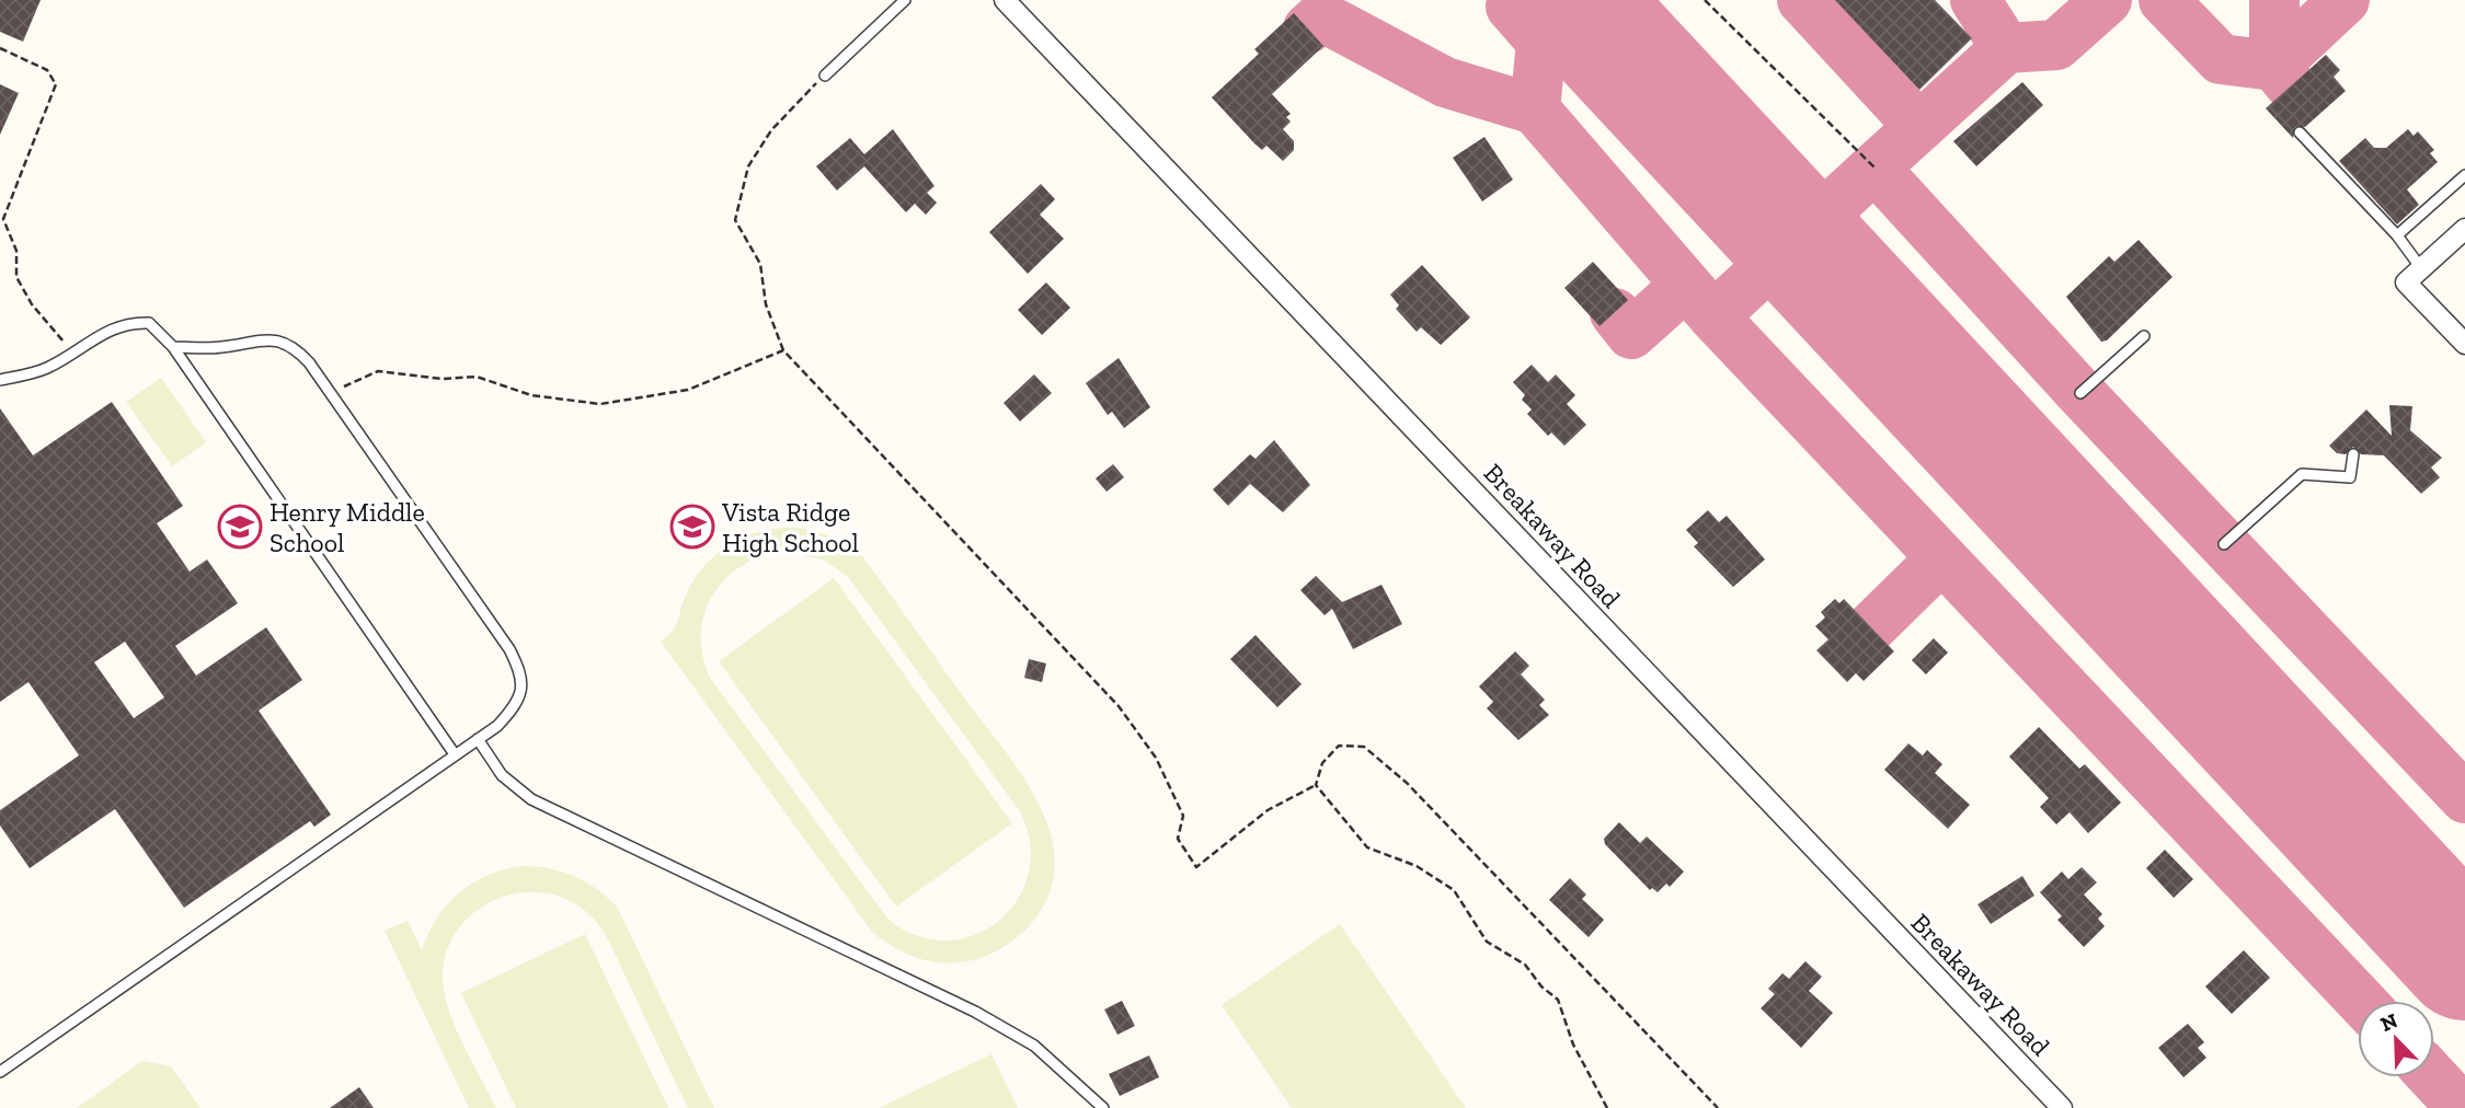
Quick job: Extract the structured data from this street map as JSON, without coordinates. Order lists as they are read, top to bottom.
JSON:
{
  "streets": {
    "street": ["Breakaway Road"]
  },
  "places": {
    "school or university": ["Henry Middle School", "Vista Ridge High School"]
  },
  "north": "top left"
}
